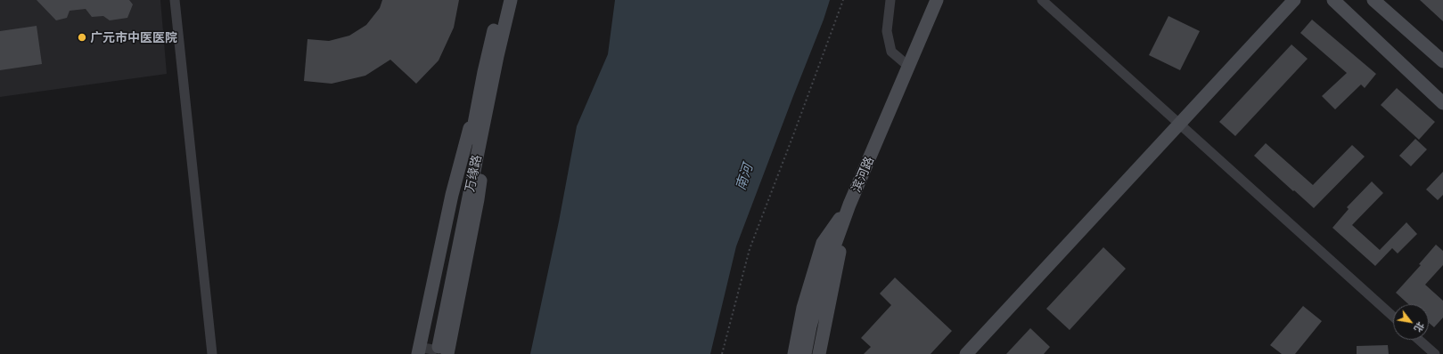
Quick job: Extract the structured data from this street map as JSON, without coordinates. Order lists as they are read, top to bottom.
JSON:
{
  "streets": {
    "street": ["万缘路", "滨河路"]
  },
  "water": ["南河"],
  "places": ["广元市中医医院"],
  "north": "bottom right"
}
